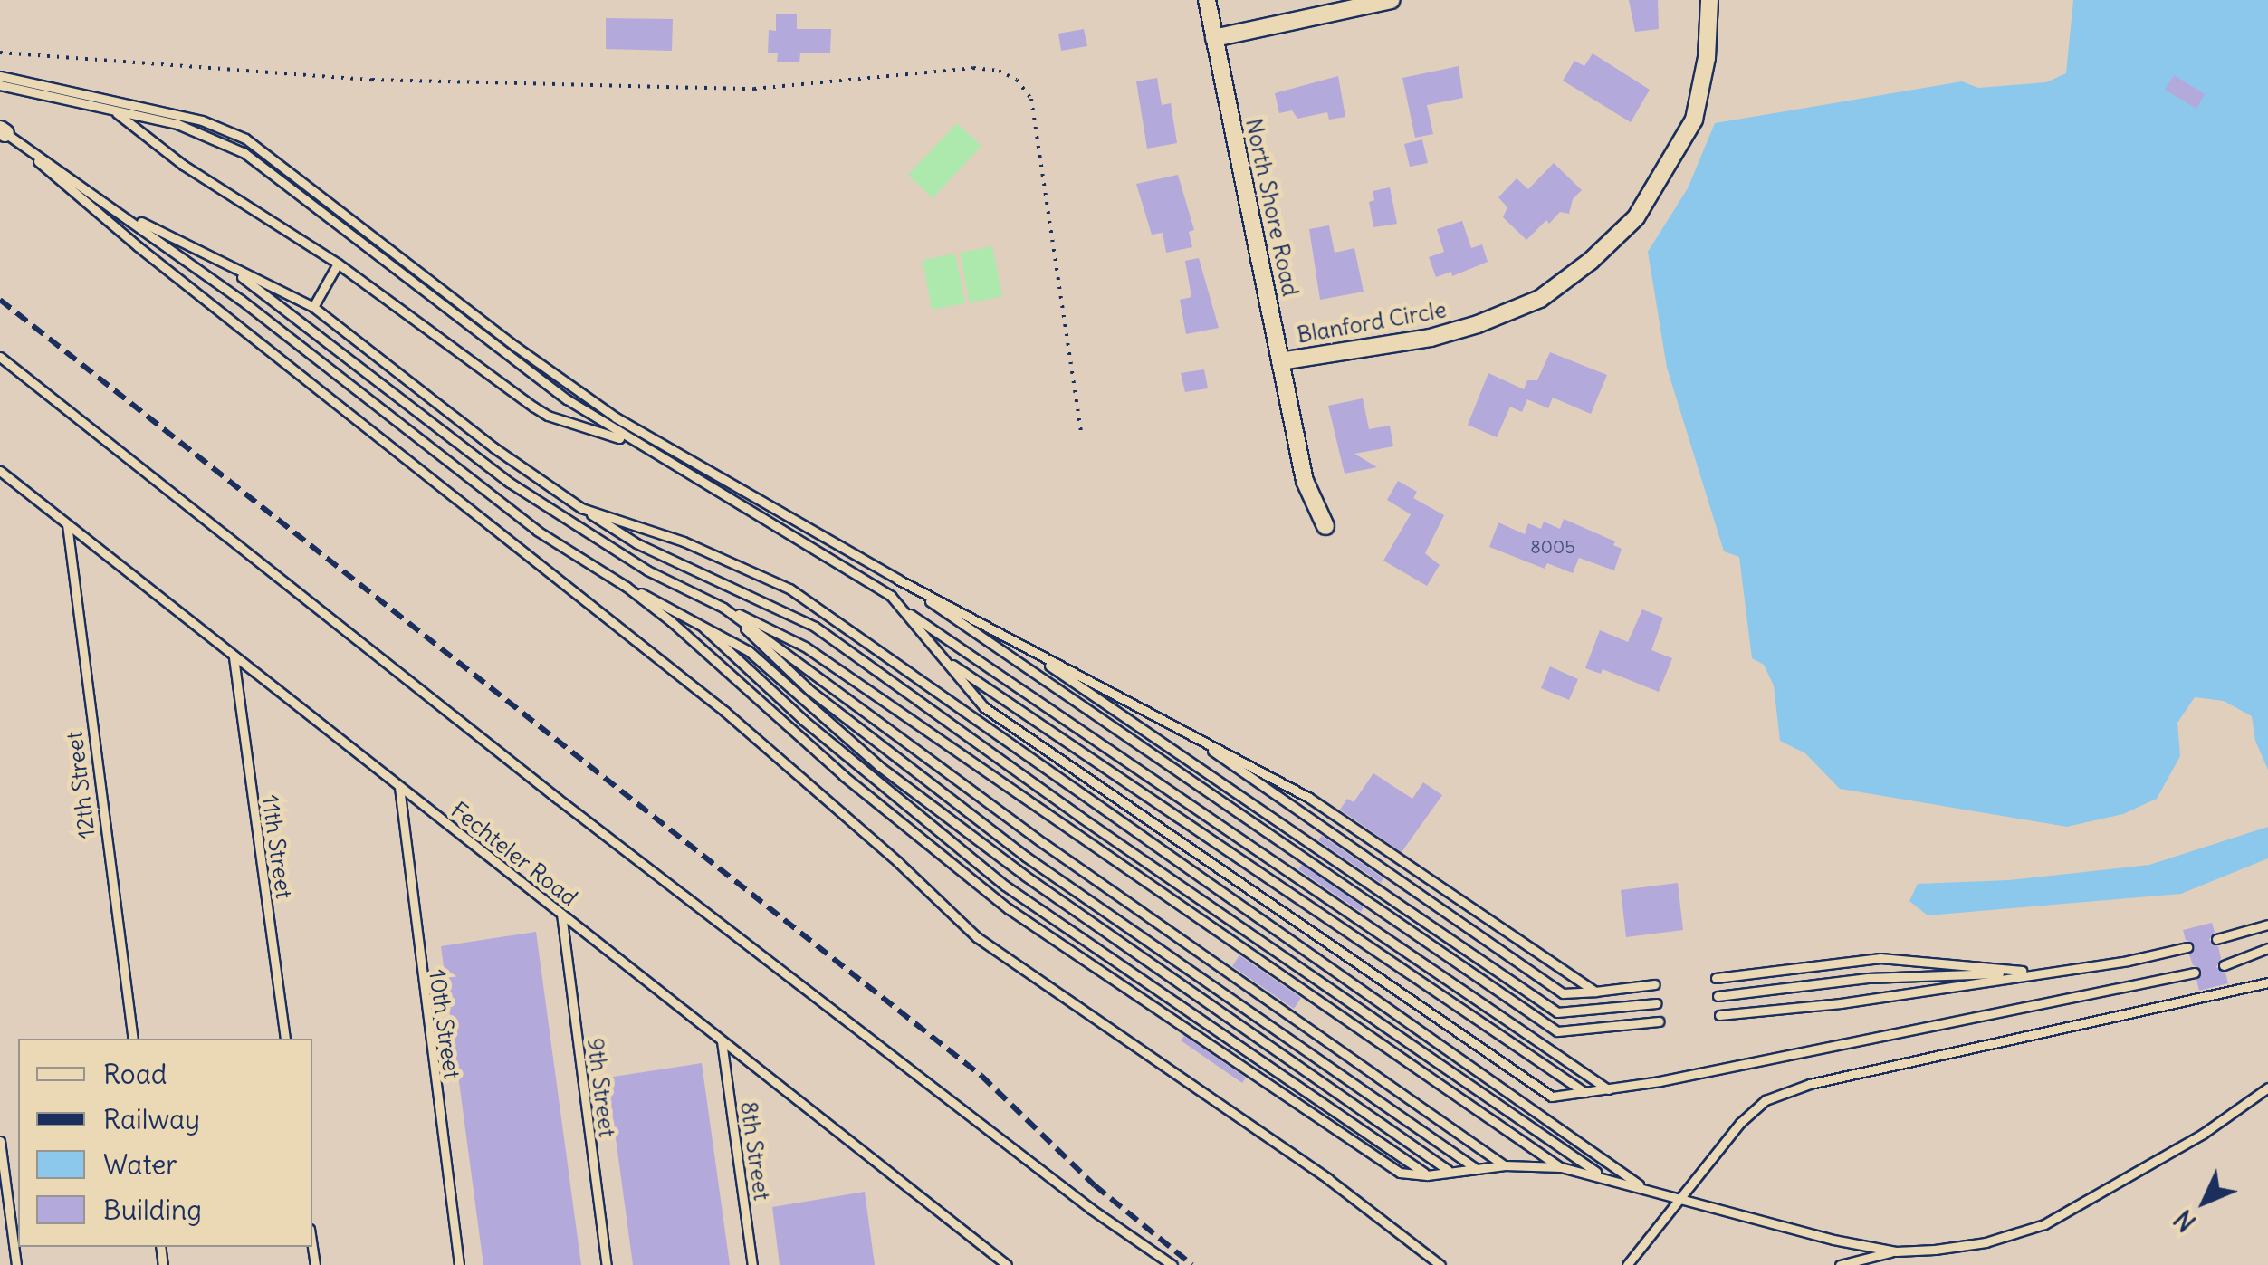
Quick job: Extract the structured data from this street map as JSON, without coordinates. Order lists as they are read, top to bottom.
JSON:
{
  "streets": {
    "street": ["North Shore Road", "Blanford Circle"],
    "lane": [
      "12th Street",
      "11th Street",
      "Fechteler Road",
      "10th Street",
      "9th Street",
      "8th Street"
    ]
  },
  "crossings": [
    ["North Shore Road", "Blanford Circle"],
    ["12th Street", "Fechteler Road"],
    ["11th Street", "Fechteler Road"],
    ["Fechteler Road", "10th Street"],
    ["Fechteler Road", "9th Street"],
    ["Fechteler Road", "8th Street"]
  ],
  "house_numbers": ["8005"],
  "legend": [
    "Road",
    "Railway",
    "Water",
    "Building"
  ],
  "north": "bottom left"
}
